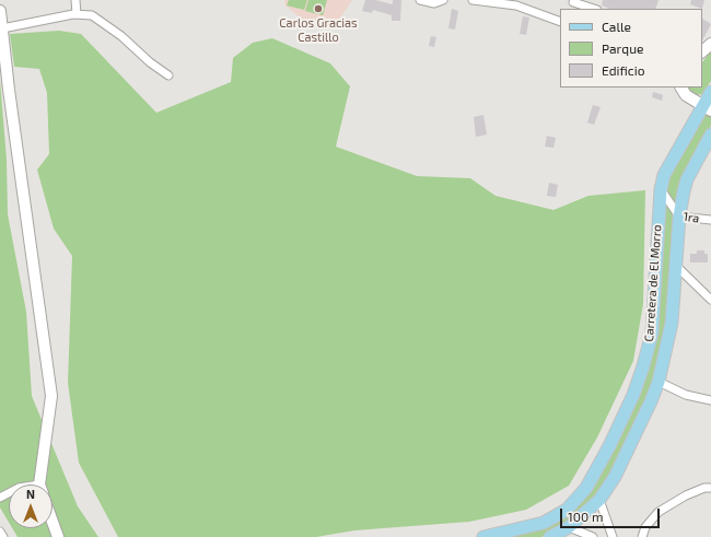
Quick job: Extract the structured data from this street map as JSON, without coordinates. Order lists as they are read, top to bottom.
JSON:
{
  "streets": {
    "main road": ["Carretera de El Morro"],
    "street": ["1ra"]
  },
  "crossings": [
    ["1ra", "Carretera de El Morro"]
  ],
  "places": ["Carlos Gracias Castillo"],
  "legend": ["Calle", "Parque", "Edificio"],
  "scale_bar": "100 m",
  "north": "top"
}
